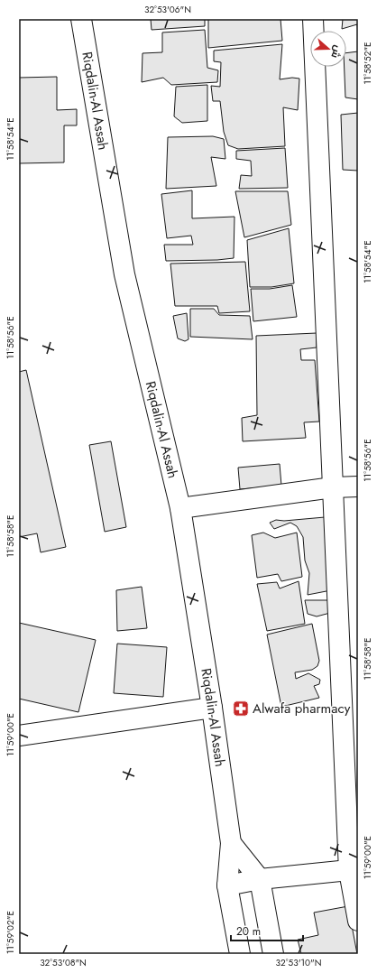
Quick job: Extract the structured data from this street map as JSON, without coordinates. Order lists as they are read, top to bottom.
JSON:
{
  "streets": {
    "street": ["Riqdalin-Al Assah"]
  },
  "places": {
    "pharmacy": ["Alwafa pharmacy"]
  },
  "scale_bar": "20 m",
  "north": "right",
  "coordinates": [
    "32°53'06\"N",
    "11°58'52\"E",
    "11°58'54\"E",
    "11°58'56\"E",
    "11°58'58\"E",
    "11°59'00\"E",
    "11°59'02\"E",
    "32°53'08\"N",
    "32°53'10\"N"
  ]
}
